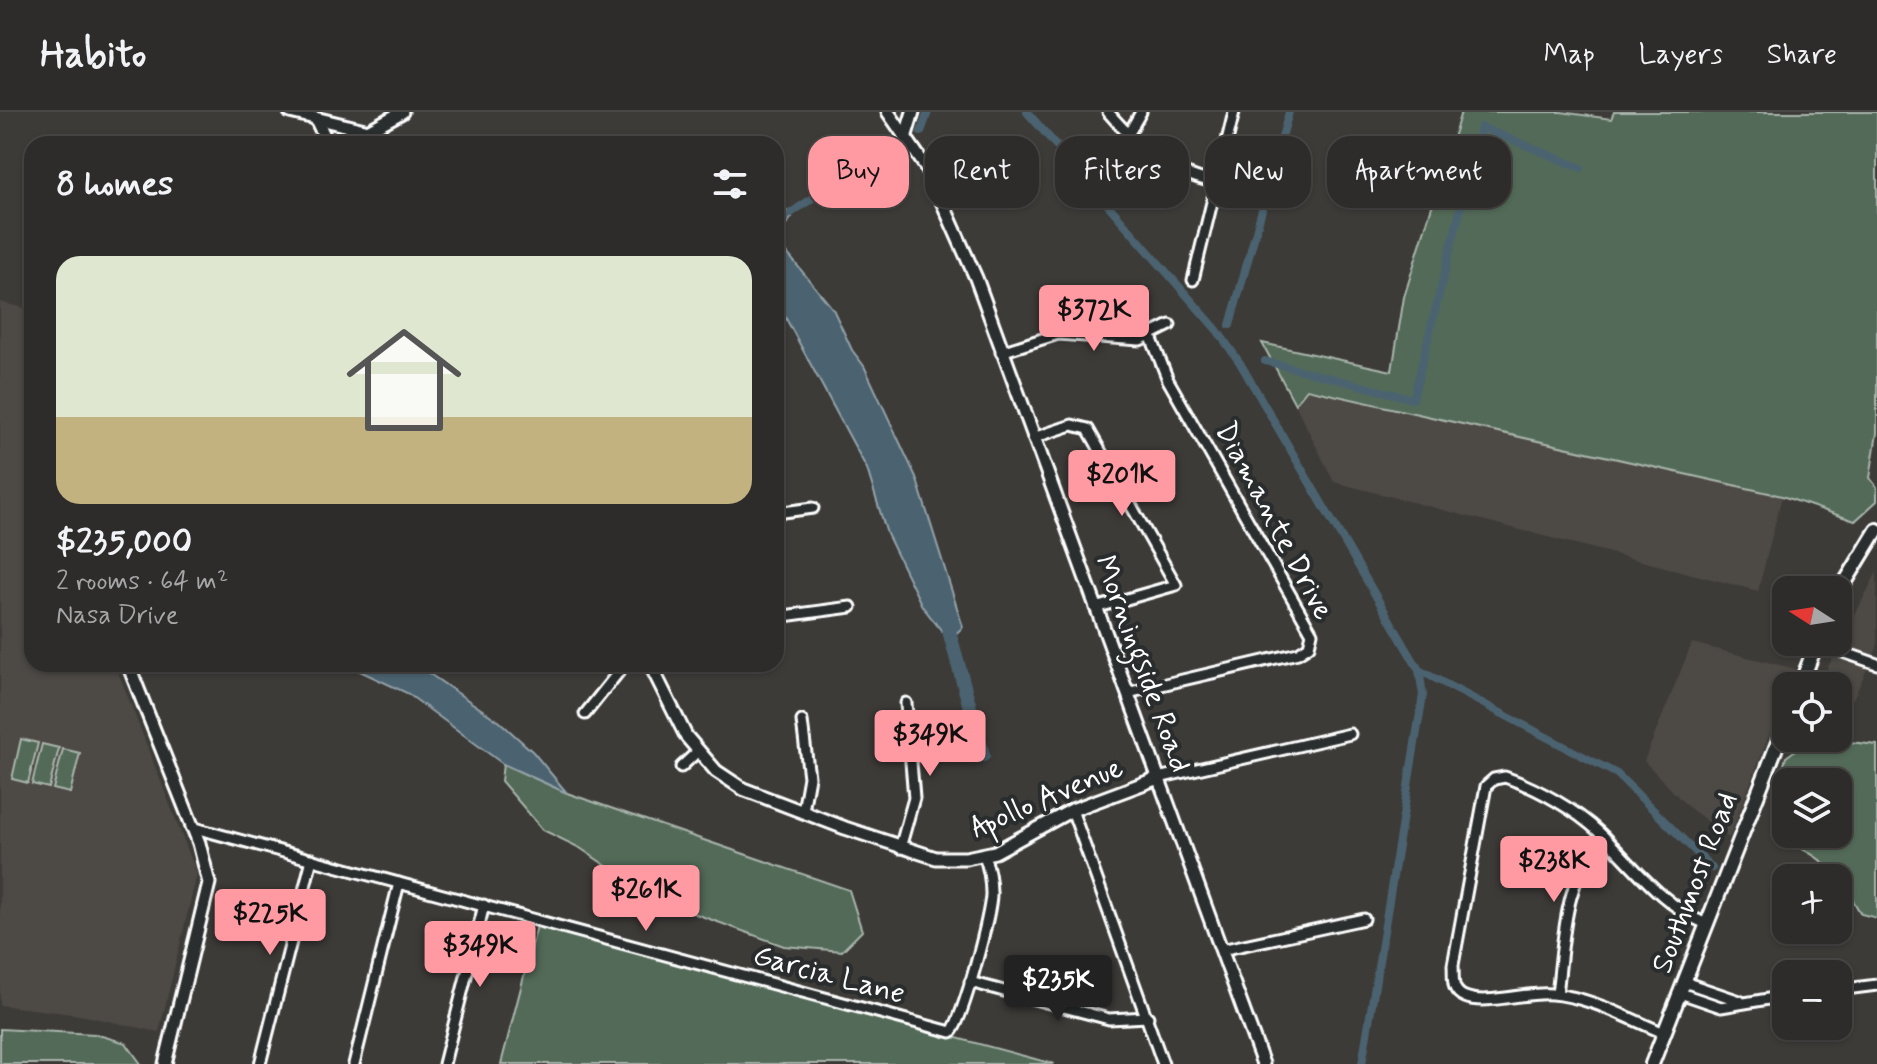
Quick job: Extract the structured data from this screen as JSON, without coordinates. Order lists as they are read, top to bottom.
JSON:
{
  "streets": {
    "main road": ["Southmost Road"],
    "street": [
      "Diamante Drive",
      "Morningside Road",
      "Apollo Avenue",
      "Garcia Lane"
    ]
  },
  "crossings": [
    ["Diamante Drive", "Morningside Road"],
    ["Morningside Road", "Apollo Avenue"],
    ["Apollo Avenue", "Garcia Lane"]
  ],
  "north": "left",
  "page": {
    "header": "Habito",
    "nav": ["Map", "Layers", "Share"],
    "chip": [
      "Buy",
      "Rent",
      "Filters",
      "New",
      "Apartment"
    ],
    "heading": "8 homes",
    "list": [
      {
        "name": "$235,000",
        "note": "2 rooms · 64 m² · Nasa Drive"
      }
    ],
    "price": [
      "$372K",
      "$201K",
      "$349K",
      "$238K",
      "$261K",
      "$225K",
      "$349K",
      "$235K"
    ],
    "map_buttons": ["+", "−"]
  }
}
